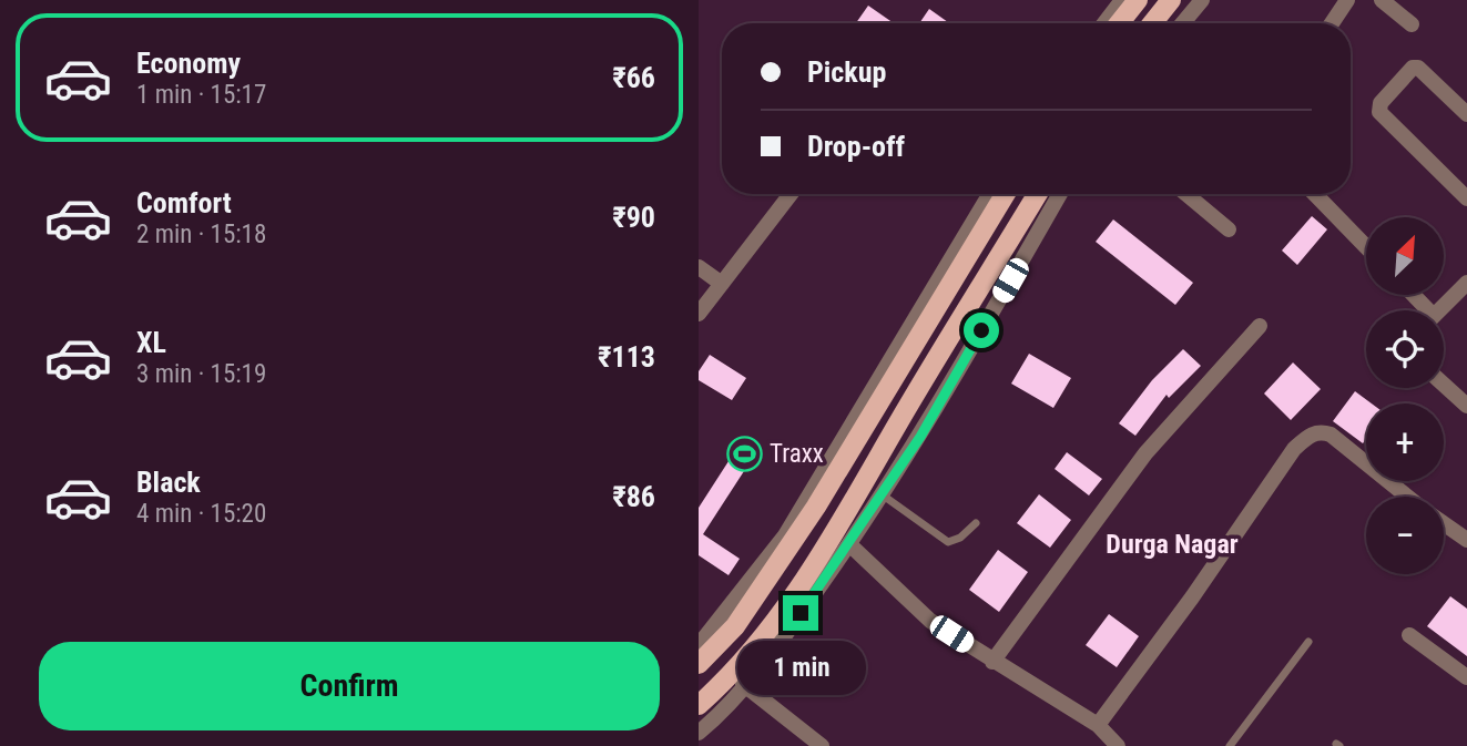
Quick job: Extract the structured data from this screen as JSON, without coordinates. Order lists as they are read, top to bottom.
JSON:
{
  "districts": ["Durga Nagar"],
  "places": {
    "sports": ["Traxx"]
  },
  "north": "top right",
  "page": {
    "list": [
      {
        "name": "Economy",
        "note": "1 min · 15:17",
        "value": "₹66"
      },
      {
        "name": "Comfort",
        "note": "2 min · 15:18",
        "value": "₹90"
      },
      {
        "name": "XL",
        "note": "3 min · 15:19",
        "value": "₹113"
      },
      {
        "name": "Black",
        "note": "4 min · 15:20",
        "value": "₹86"
      }
    ],
    "banner": ["Pickup", "Drop-off"],
    "map_buttons": ["+", "−"],
    "buttons": "Confirm",
    "bubble": "1 min"
  }
}
